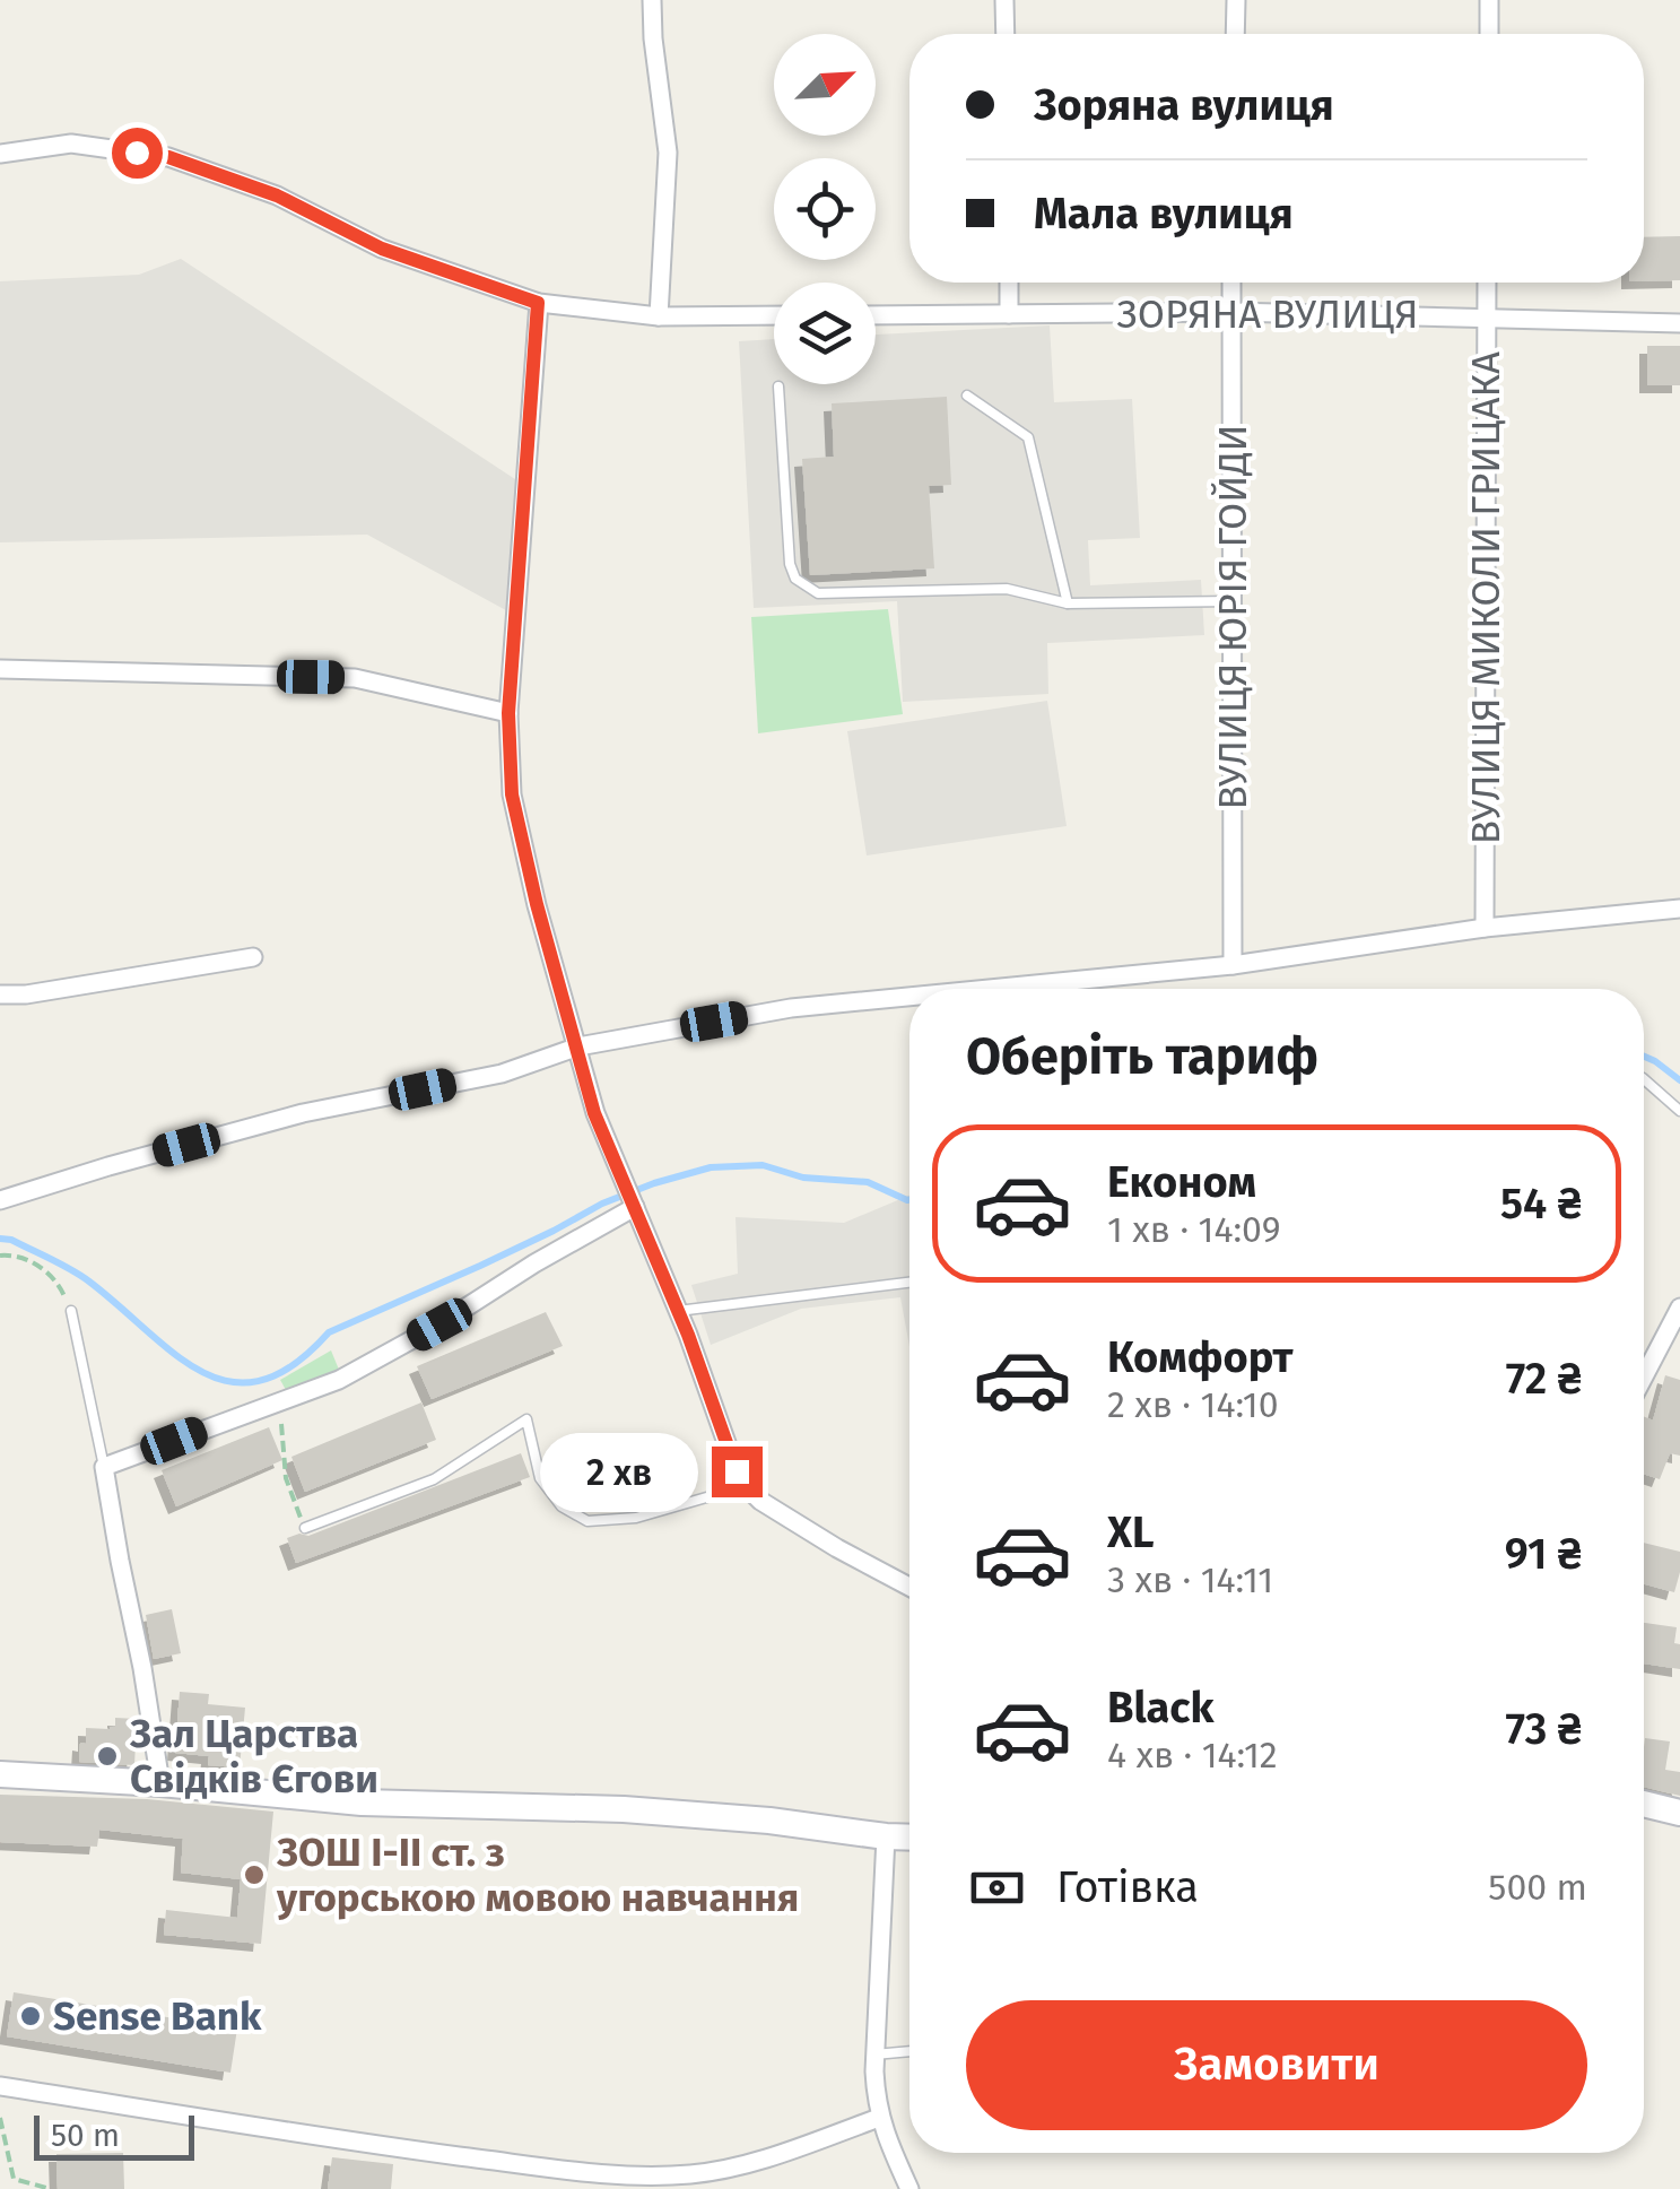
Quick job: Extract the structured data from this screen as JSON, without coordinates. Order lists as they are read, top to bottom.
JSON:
{
  "streets": {
    "street": ["ЗОРЯНА ВУЛИЦЯ", "ВУЛИЦЯ МИКОЛИ ГРИЦАКА", "ВУЛИЦЯ ЮРІЯ ГОЙДИ"]
  },
  "crossings": [
    ["ЗОРЯНА ВУЛИЦЯ", "ВУЛИЦЯ МИКОЛИ ГРИЦАКА"],
    ["ЗОРЯНА ВУЛИЦЯ", "ВУЛИЦЯ ЮРІЯ ГОЙДИ"]
  ],
  "places": ["Зал Царства Свідків Єгови", "ЗОШ І-ІІ ст. з угорською мовою навчання", "Sense Bank"],
  "scale_bar": "50 m",
  "north": "top right",
  "page": {
    "banner": ["Зоряна вулиця", "Мала вулиця"],
    "heading": "Оберіть тариф",
    "list": [
      {
        "name": "Економ",
        "note": "1 хв · 14:09",
        "value": "54 ₴"
      },
      {
        "name": "Комфорт",
        "note": "2 хв · 14:10",
        "value": "72 ₴"
      },
      {
        "name": "XL",
        "note": "3 хв · 14:11",
        "value": "91 ₴"
      },
      {
        "name": "Black",
        "note": "4 хв · 14:12",
        "value": "73 ₴"
      }
    ],
    "bubble": "2 хв",
    "pay": ["Готівка", "500 m"],
    "buttons": "Замовити",
    "scale": "50 m"
  }
}
